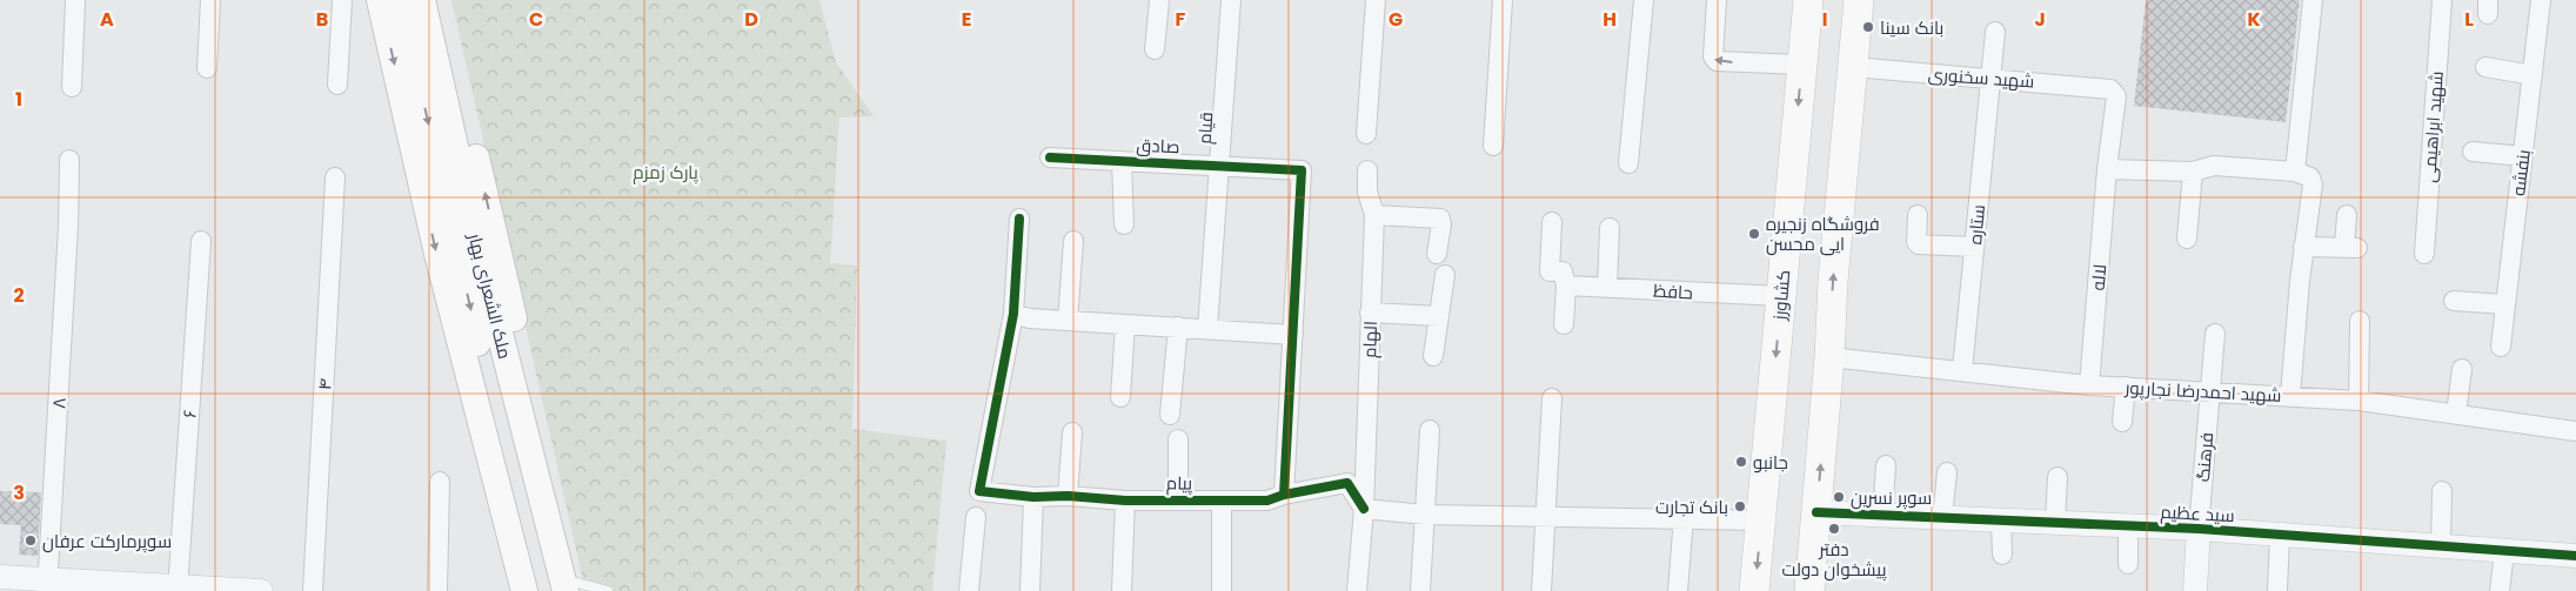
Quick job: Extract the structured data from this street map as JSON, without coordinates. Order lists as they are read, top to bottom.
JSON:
{
  "streets": {
    "main road": ["کشاورز", "ملک الشعرای بهار"],
    "street": [
      "شهید سخنوری",
      "شهید ابراهیمی",
      "قیام",
      "صادق",
      "بنفشه",
      "ستاره",
      "لاله",
      "حافظ",
      "الهام",
      "۴",
      "شهید احمدرضا نجارپور",
      "۸",
      "۶",
      "فرهنگ",
      "پیام",
      "سید عظیم"
    ]
  },
  "crossings": [
    ["شهید سخنوری", "ستاره"],
    ["شهید سخنوری", "لاله"],
    ["قیام", "صادق"],
    ["ستاره", "شهید احمدرضا نجارپور"],
    ["لاله", "شهید احمدرضا نجارپور"],
    ["حافظ", "کشاورز"],
    ["الهام", "پیام"],
    ["شهید احمدرضا نجارپور", "فرهنگ"],
    ["فرهنگ", "سید عظیم"]
  ],
  "parks": ["پارک زمزم"],
  "places": [
    "بانک سینا",
    "فروشگاه زنجیره ایی محسن",
    "جانبو",
    "سوپر نسرین",
    "بانک تجارت",
    "دفتر پیشخوان دولت",
    "سوپرمارکت عرفان"
  ],
  "grid": {
    "columns": [
      "A",
      "B",
      "C",
      "D",
      "E",
      "F",
      "G",
      "H",
      "I",
      "J",
      "K",
      "L"
    ],
    "rows": ["1", "2", "3"]
  }
}
